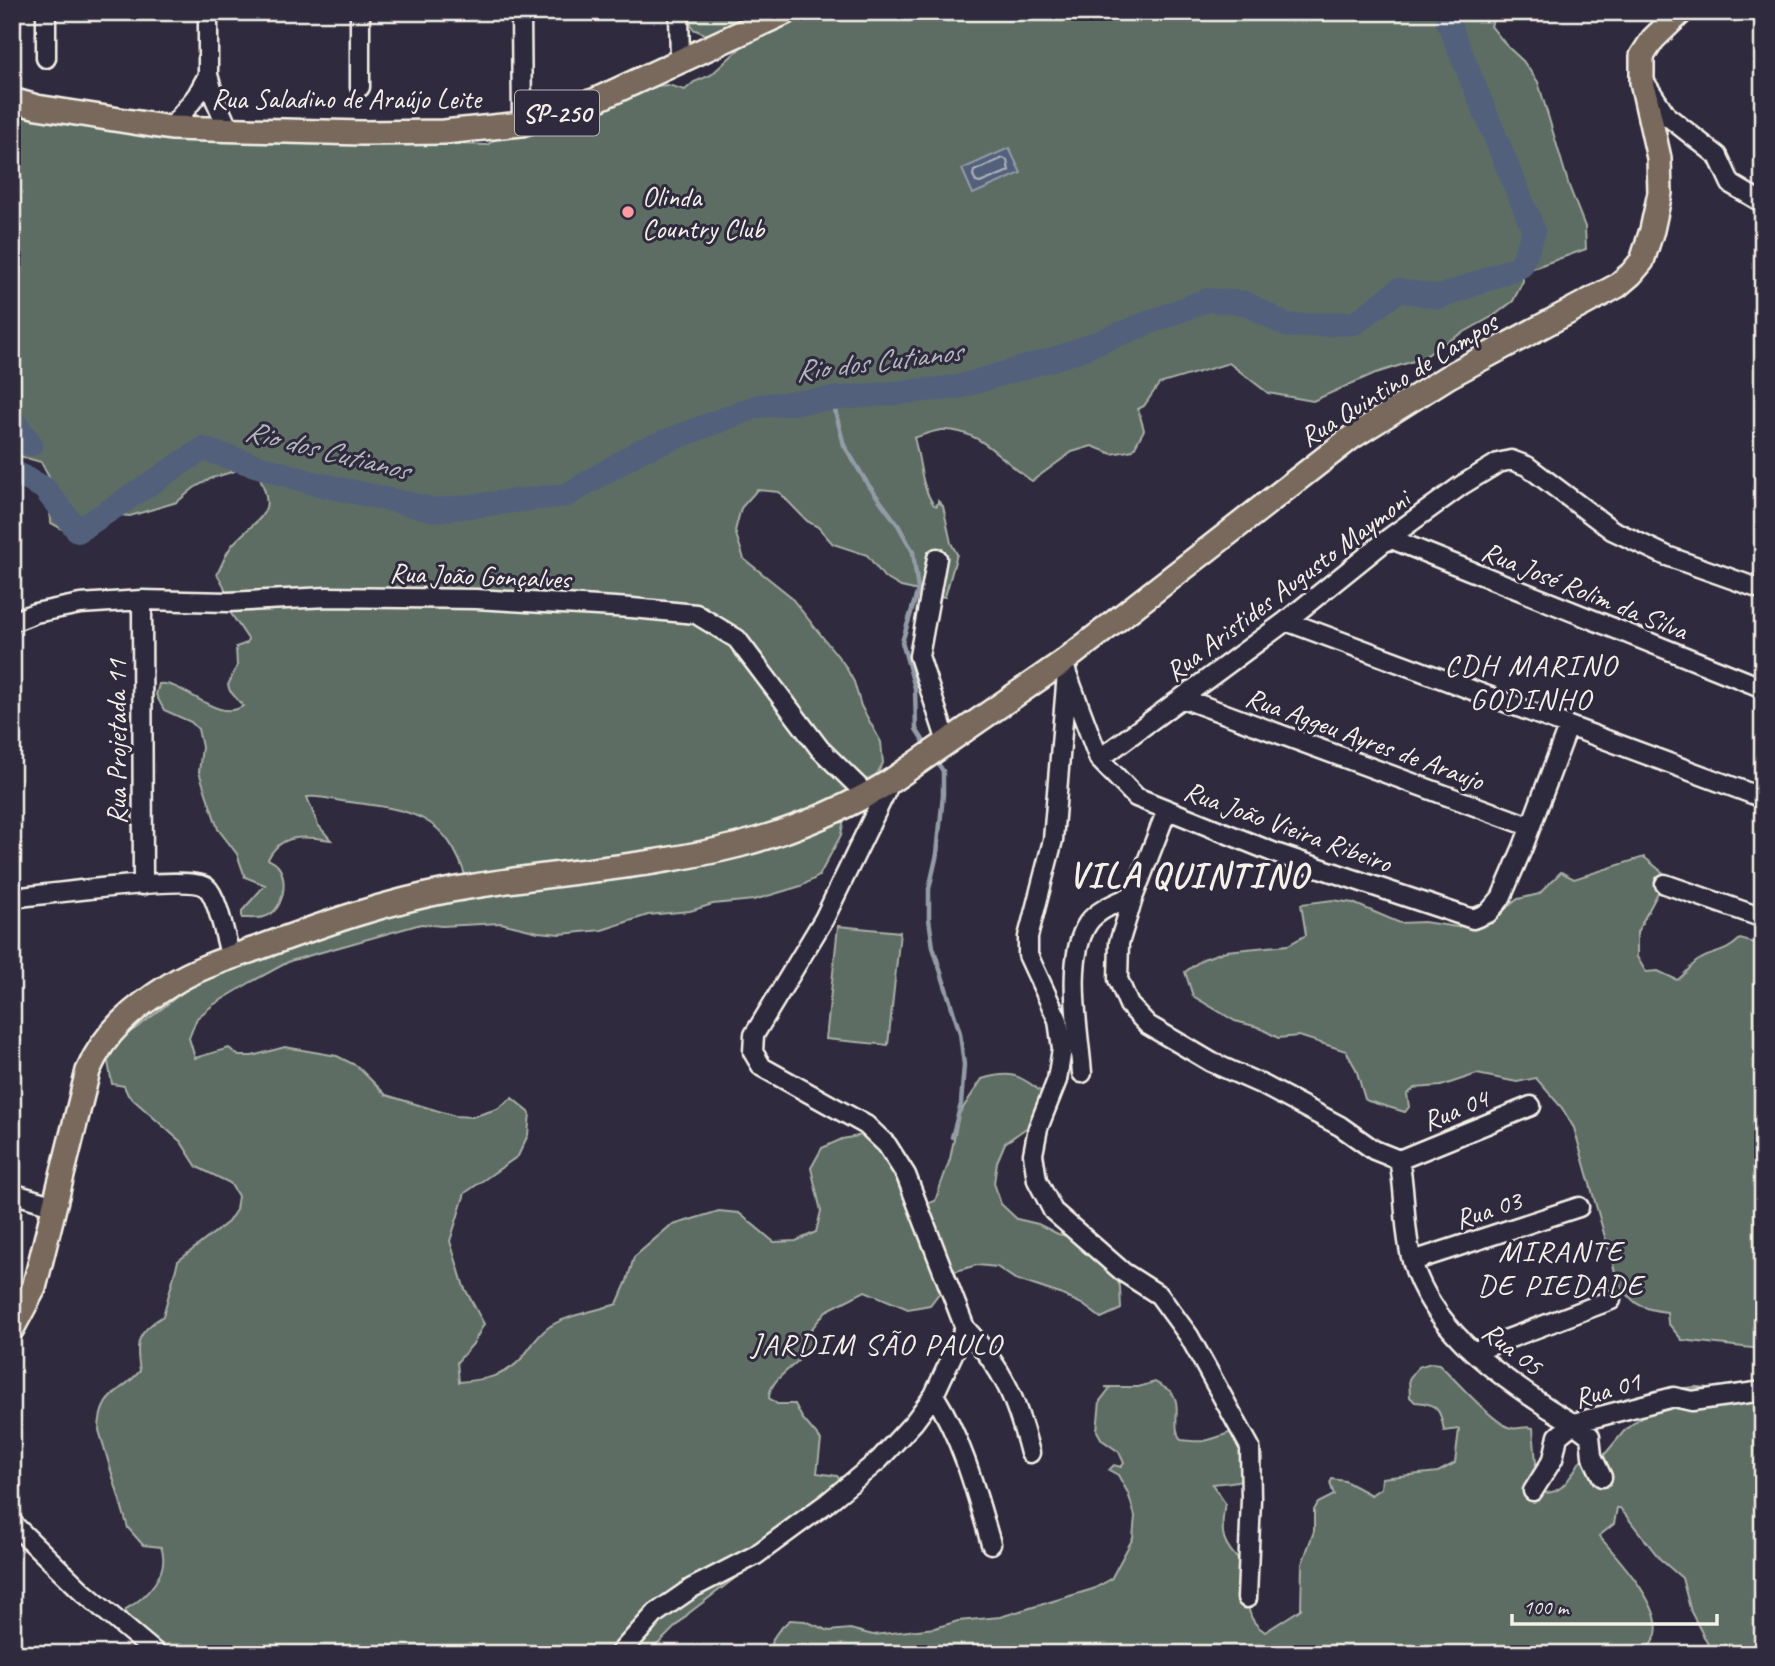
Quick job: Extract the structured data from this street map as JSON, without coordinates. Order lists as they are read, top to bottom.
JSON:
{
  "streets": {
    "main road": ["Rua Saladino de Araújo Leite", "SP-250", "Rua Quintino de Campos"],
    "street": [
      "Rua João Gonçalves",
      "Rua Aristides Augusto Maymoni",
      "Rua José Rolim da Silva",
      "Rua Aggeu Ayres de Araujo",
      "Rua Projetada 11",
      "Rua João Vieira Ribeiro",
      "Rua 04",
      "Rua 03",
      "Rua 05",
      "Rua 01"
    ]
  },
  "crossings": [
    ["Rua Quintino de Campos", "Rua João Gonçalves"],
    ["Rua João Gonçalves", "Rua Projetada 11"],
    ["Rua Aristides Augusto Maymoni", "Rua José Rolim da Silva"],
    ["Rua Aristides Augusto Maymoni", "Rua Aggeu Ayres de Araujo"],
    ["Rua Aristides Augusto Maymoni", "Rua João Vieira Ribeiro"],
    ["Rua Aggeu Ayres de Araujo", "Rua João Vieira Ribeiro"],
    ["Rua 04", "Rua 05"],
    ["Rua 03", "Rua 05"],
    ["Rua 05", "Rua 01"]
  ],
  "districts": [
    "CDH MARINO GODINHO",
    "VILA QUINTINO",
    "MIRANTE DE PIEDADE",
    "JARDIM SÃO PAULO"
  ],
  "water": ["Rio dos Cutianos"],
  "places": ["Olinda Country Club"],
  "scale_bar": "100 m"
}
